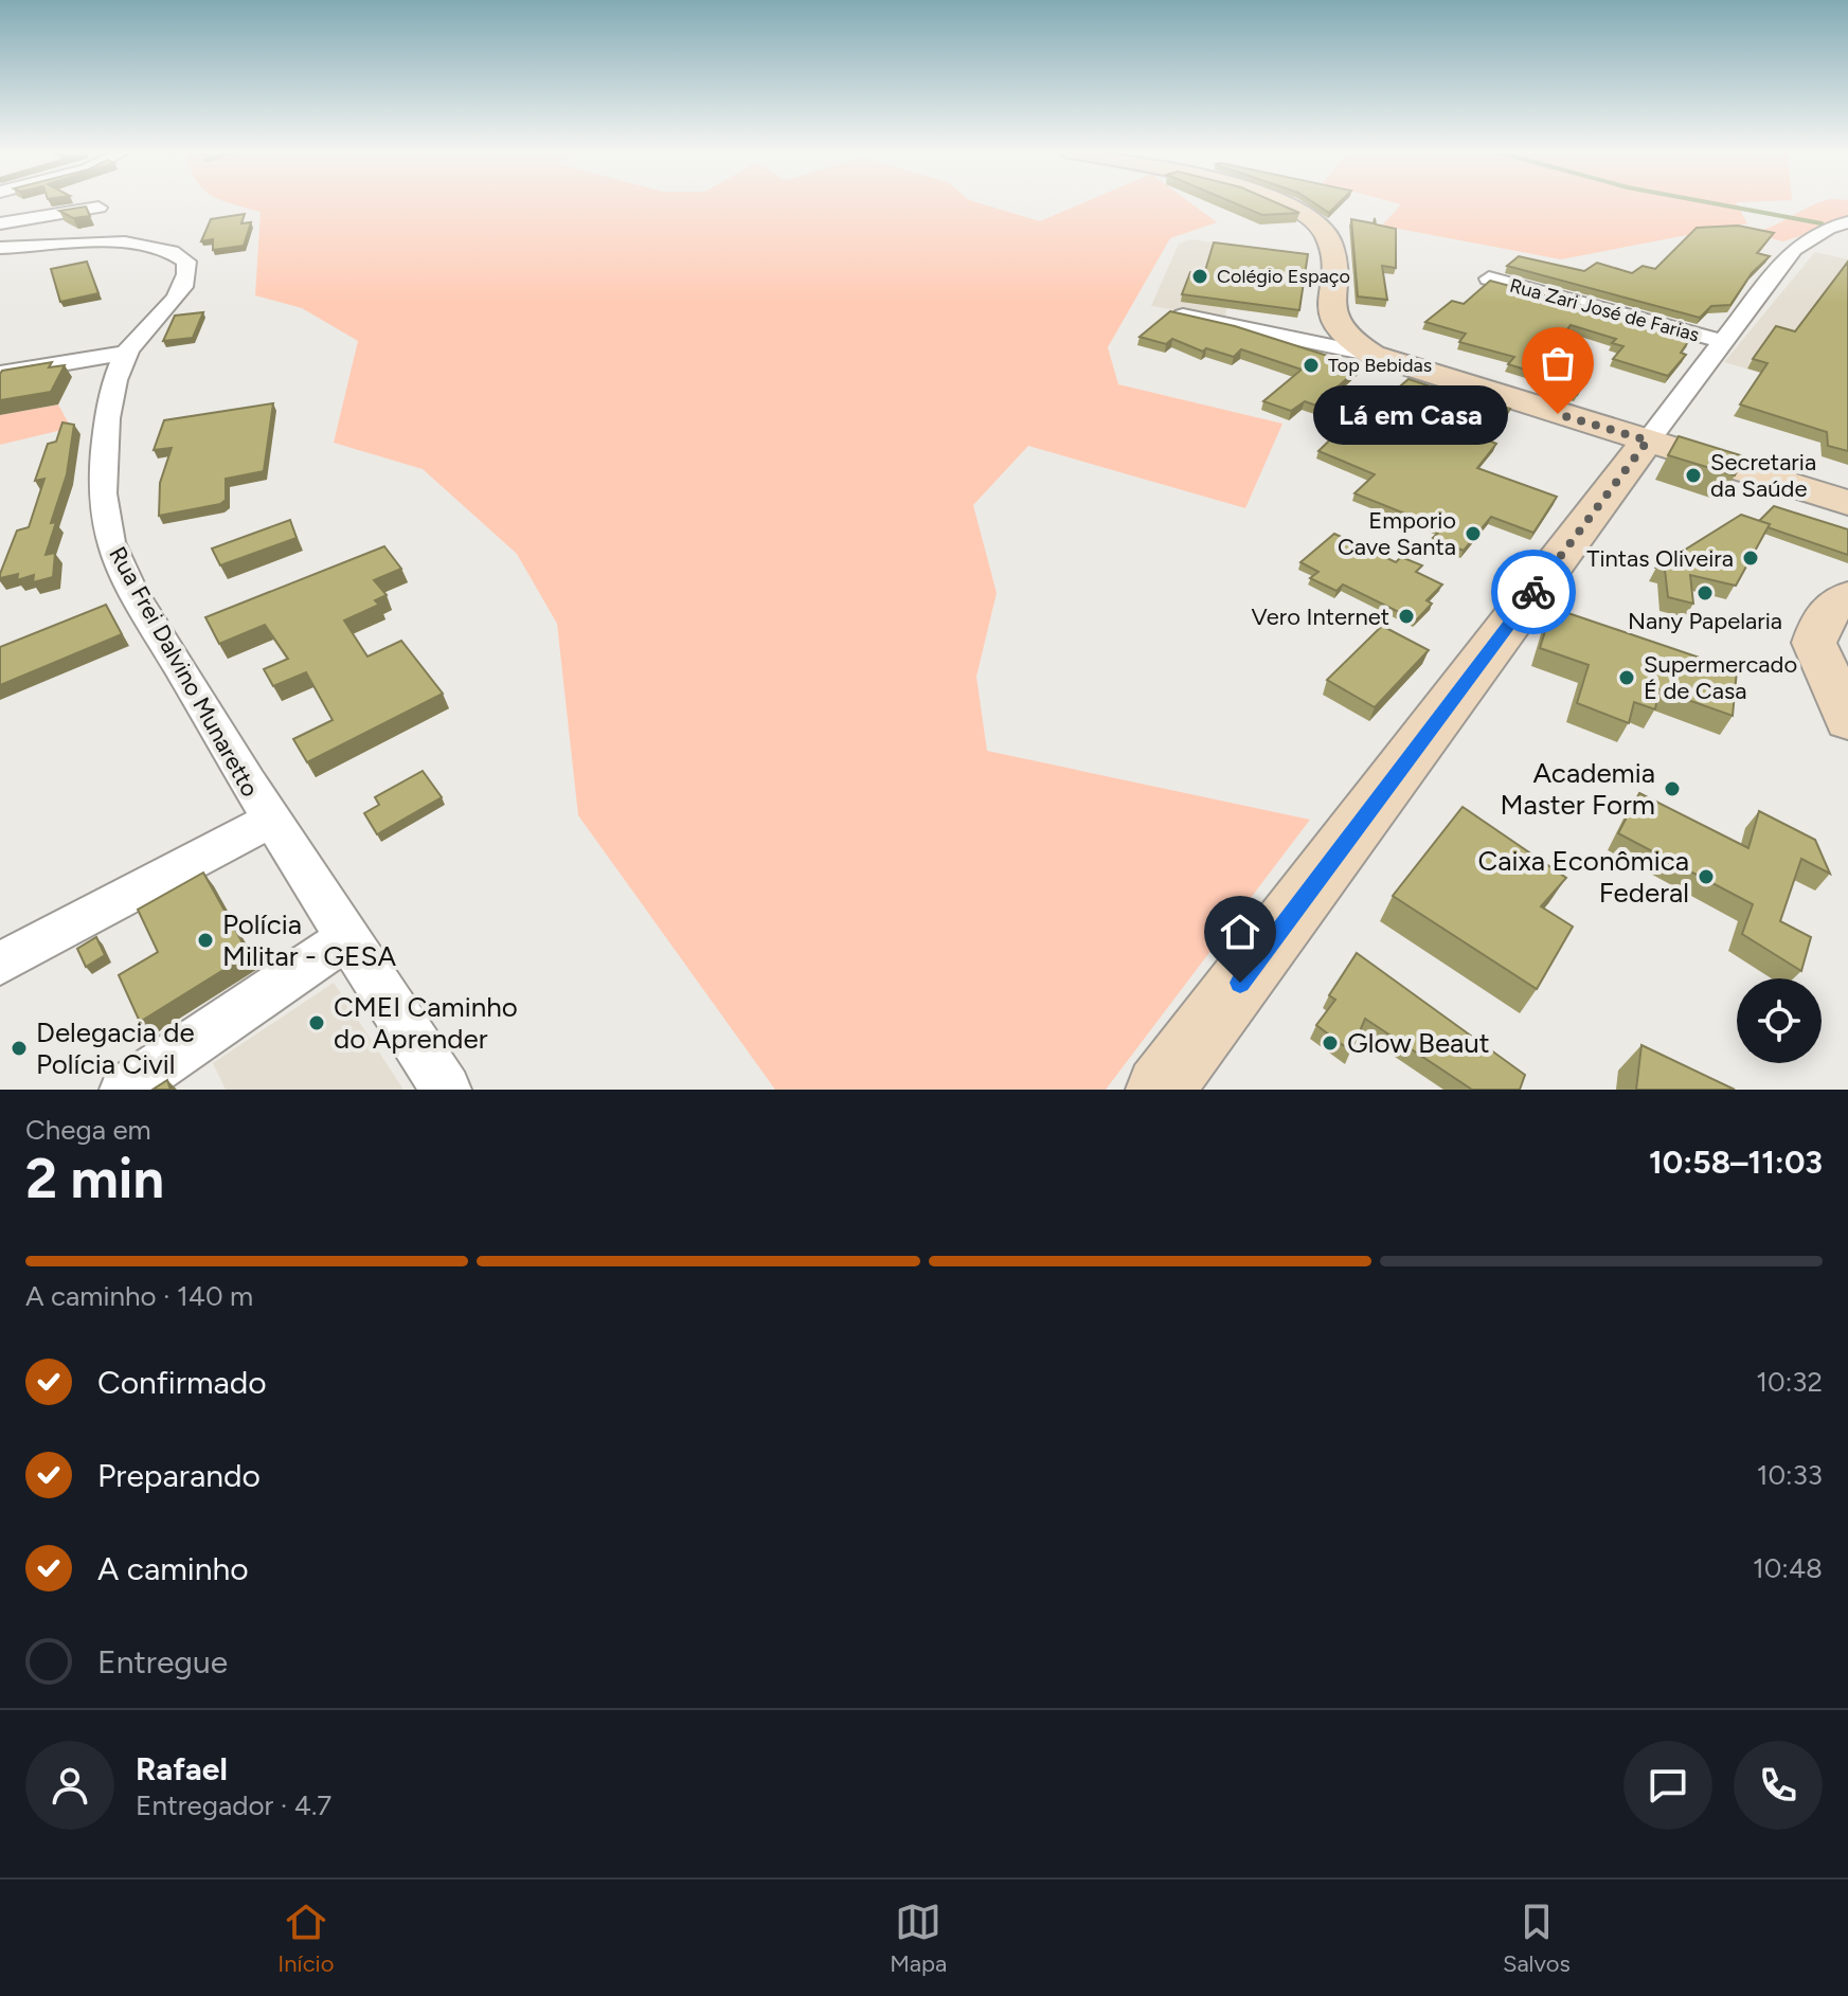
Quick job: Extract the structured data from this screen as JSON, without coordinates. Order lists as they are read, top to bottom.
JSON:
{
  "streets": {
    "street": ["Rua Zari José de Farias", "Rua Frei Dalvino Munaretto"]
  },
  "places": [
    "Colégio Espaço",
    "Top Bebidas",
    "Lá em Casa",
    "Secretaria da Saúde",
    "Emporio Cave Santa",
    "Tintas Oliveira",
    "Nany Papelaria",
    "Vero Internet",
    "Supermercado É de Casa",
    "Academia Master Form",
    "Caixa Econômica Federal",
    "Polícia Militar - GESA",
    "CMEI Caminho do Aprender",
    "Glow Beaut",
    "Delegacia de Polícia Civil"
  ],
  "page": {
    "bubble": "Lá em Casa",
    "heading": ["2 min", "Chega em", "10:58–11:03"],
    "panel": ["Rafael", "Entregador · 4.7"],
    "bar": "A caminho · 140 m",
    "list": [
      ["Confirmado", "10:32"],
      ["Preparando", "10:33"],
      ["A caminho", "10:48"],
      "Entregue"
    ],
    "tabs": ["Início", "Mapa", "Salvos"]
  }
}
